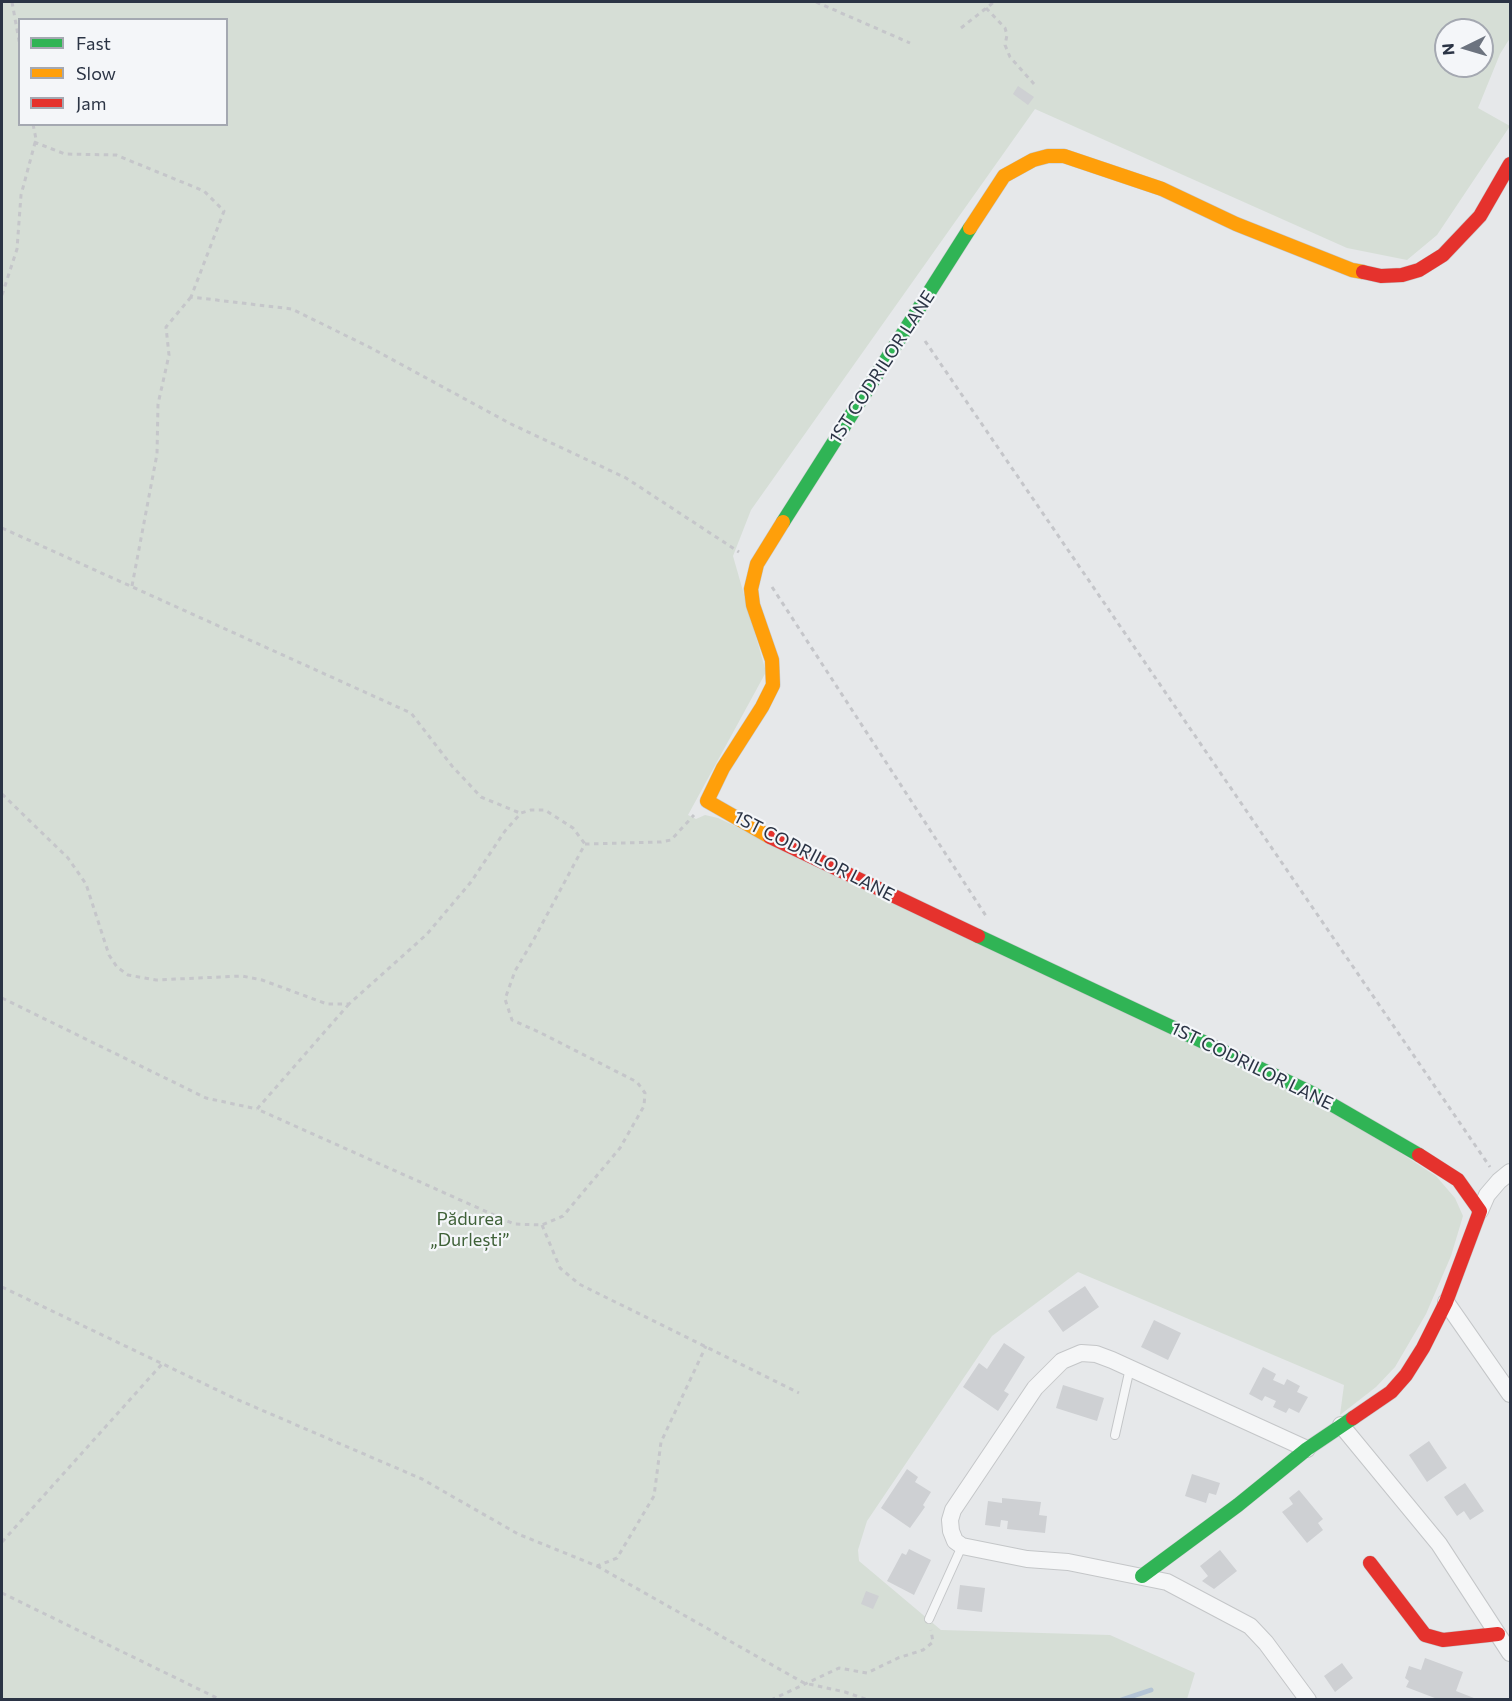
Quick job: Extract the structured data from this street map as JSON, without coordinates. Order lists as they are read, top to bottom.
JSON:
{
  "streets": {
    "street": ["1ST CODRILOR LANE"]
  },
  "parks": ["Pădurea „Durlești”"],
  "legend": ["Fast", "Slow", "Jam"],
  "north": "left"
}
